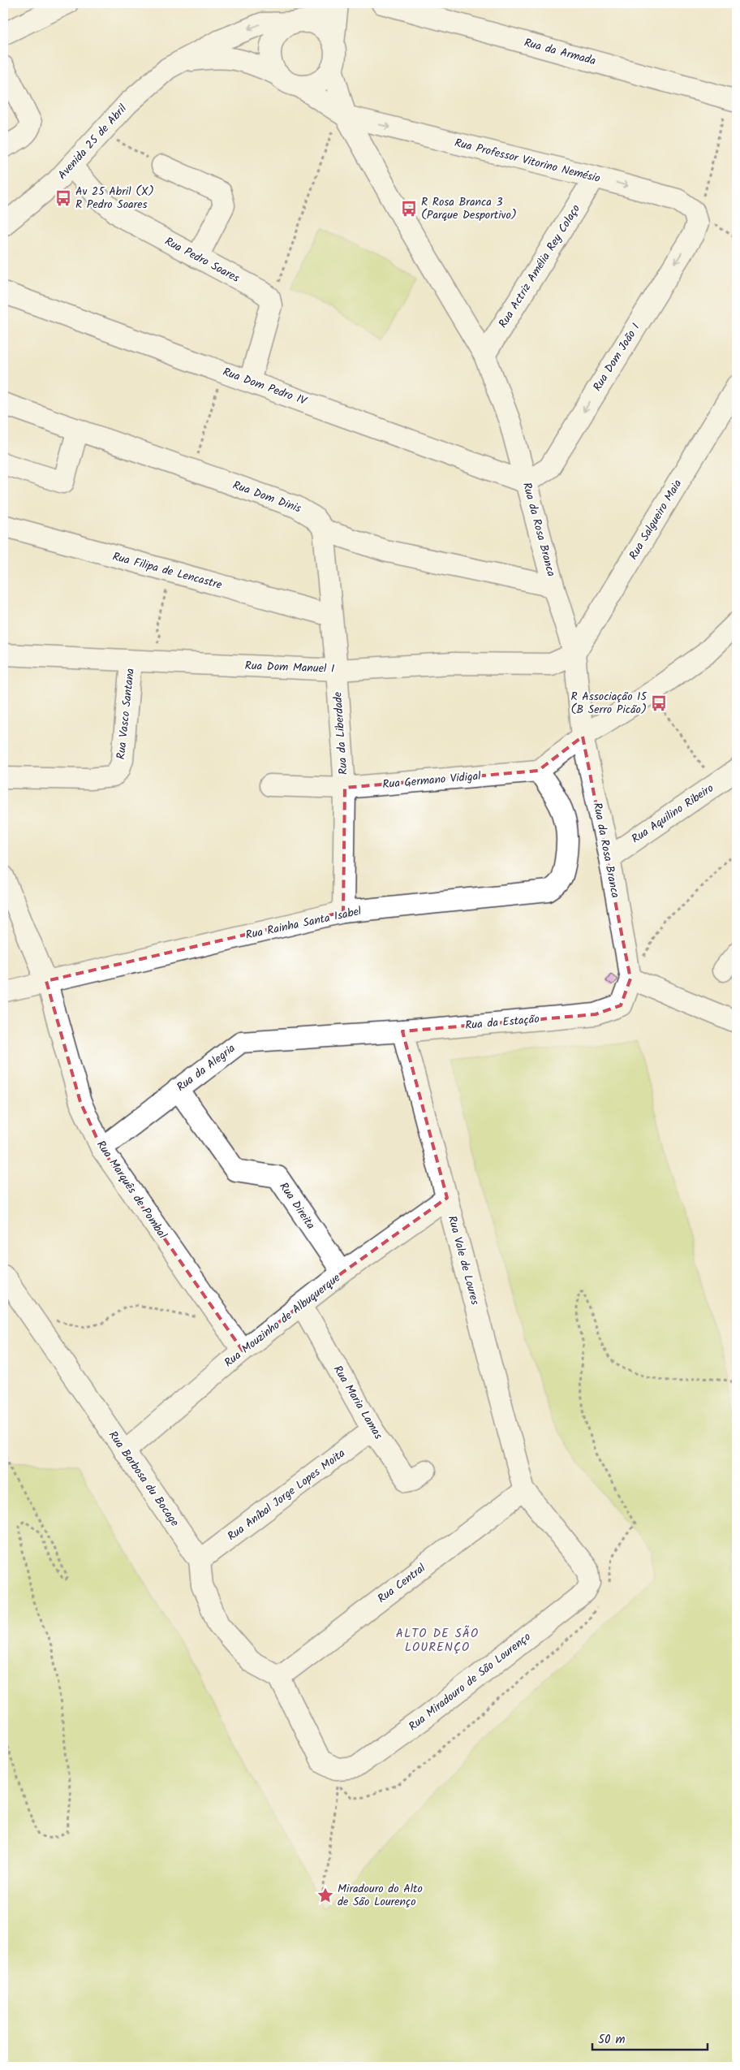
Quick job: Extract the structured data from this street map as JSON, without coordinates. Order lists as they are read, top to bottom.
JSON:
{
  "streets": {
    "street": [
      "Rua da Armada",
      "Avenida 25 de Abril",
      "Rua Professor Vitorino Nemésio",
      "Rua Pedro Soares",
      "Rua Actriz Amélia Rey Colaço",
      "Rua Dom João I",
      "Rua Dom Pedro IV",
      "Rua Dom Dinis",
      "Rua Salgueiro Maia",
      "Rua da Rosa Branca",
      "Rua Filipa de Lencastre",
      "Rua Dom Manuel I",
      "Rua Vasco Santana",
      "Rua da Liberdade",
      "Rua Germano Vidigal",
      "Rua Aquilino Ribeiro",
      "Rua Rainha Santa Isabel",
      "Rua da Estação",
      "Rua da Alegria",
      "Rua Marquês de Pombal",
      "Rua Direita",
      "Rua Vale de Loures",
      "Rua Mouzinho de Albuquerque",
      "Rua Maria Lamas",
      "Rua Barbosa du Bocage",
      "Rua Aníbal Jorge Lopes Moita",
      "Rua Central",
      "Rua Miradouro de São Lourenço"
    ]
  },
  "crossings": [
    ["Avenida 25 de Abril", "Rua Pedro Soares"],
    ["Avenida 25 de Abril", "Rua da Rosa Branca"],
    ["Rua Professor Vitorino Nemésio", "Rua Actriz Amélia Rey Colaço"],
    ["Rua Professor Vitorino Nemésio", "Rua Dom João I"],
    ["Rua Professor Vitorino Nemésio", "Rua da Rosa Branca"],
    ["Rua Actriz Amélia Rey Colaço", "Rua da Rosa Branca"],
    ["Rua Dom João I", "Rua Dom Pedro IV"],
    ["Rua Dom João I", "Rua da Rosa Branca"],
    ["Rua Dom Pedro IV", "Rua da Rosa Branca"],
    ["Rua Dom Dinis", "Rua da Rosa Branca"],
    ["Rua Dom Dinis", "Rua da Liberdade"],
    ["Rua Salgueiro Maia", "Rua da Rosa Branca"],
    ["Rua Salgueiro Maia", "Rua Dom Manuel I"],
    ["Rua da Rosa Branca", "Rua Dom Manuel I"],
    ["Rua da Rosa Branca", "Rua Aquilino Ribeiro"],
    ["Rua da Rosa Branca", "Rua da Estação"],
    ["Rua Filipa de Lencastre", "Rua da Liberdade"],
    ["Rua Dom Manuel I", "Rua Vasco Santana"],
    ["Rua Dom Manuel I", "Rua da Liberdade"],
    ["Rua da Liberdade", "Rua Germano Vidigal"],
    ["Rua da Liberdade", "Rua Rainha Santa Isabel"],
    ["Rua Germano Vidigal", "Rua Rainha Santa Isabel"],
    ["Rua Rainha Santa Isabel", "Rua Marquês de Pombal"],
    ["Rua da Estação", "Rua da Alegria"],
    ["Rua da Estação", "Rua Vale de Loures"],
    ["Rua da Alegria", "Rua Marquês de Pombal"],
    ["Rua da Alegria", "Rua Direita"],
    ["Rua Marquês de Pombal", "Rua Mouzinho de Albuquerque"],
    ["Rua Direita", "Rua Mouzinho de Albuquerque"],
    ["Rua Vale de Loures", "Rua Mouzinho de Albuquerque"],
    ["Rua Vale de Loures", "Rua Central"],
    ["Rua Vale de Loures", "Rua Miradouro de São Lourenço"],
    ["Rua Mouzinho de Albuquerque", "Rua Maria Lamas"],
    ["Rua Mouzinho de Albuquerque", "Rua Barbosa du Bocage"],
    ["Rua Maria Lamas", "Rua Aníbal Jorge Lopes Moita"],
    ["Rua Barbosa du Bocage", "Rua Aníbal Jorge Lopes Moita"],
    ["Rua Barbosa du Bocage", "Rua Central"],
    ["Rua Barbosa du Bocage", "Rua Miradouro de São Lourenço"],
    ["Rua Central", "Rua Miradouro de São Lourenço"]
  ],
  "one_way": ["Rua Professor Vitorino Nemésio", "Rua Dom João I"],
  "districts": ["ALTO DE SÃO LOURENÇO"],
  "places": {
    "bus stop": ["Av 25 Abril (X) R Pedro Soares", "R Rosa Branca 3 (Parque Desportivo)", "R Associação 15 (B Serro Picão)"],
    "place": ["Miradouro do Alto de São Lourenço"]
  },
  "scale_bar": "50 m"
}
